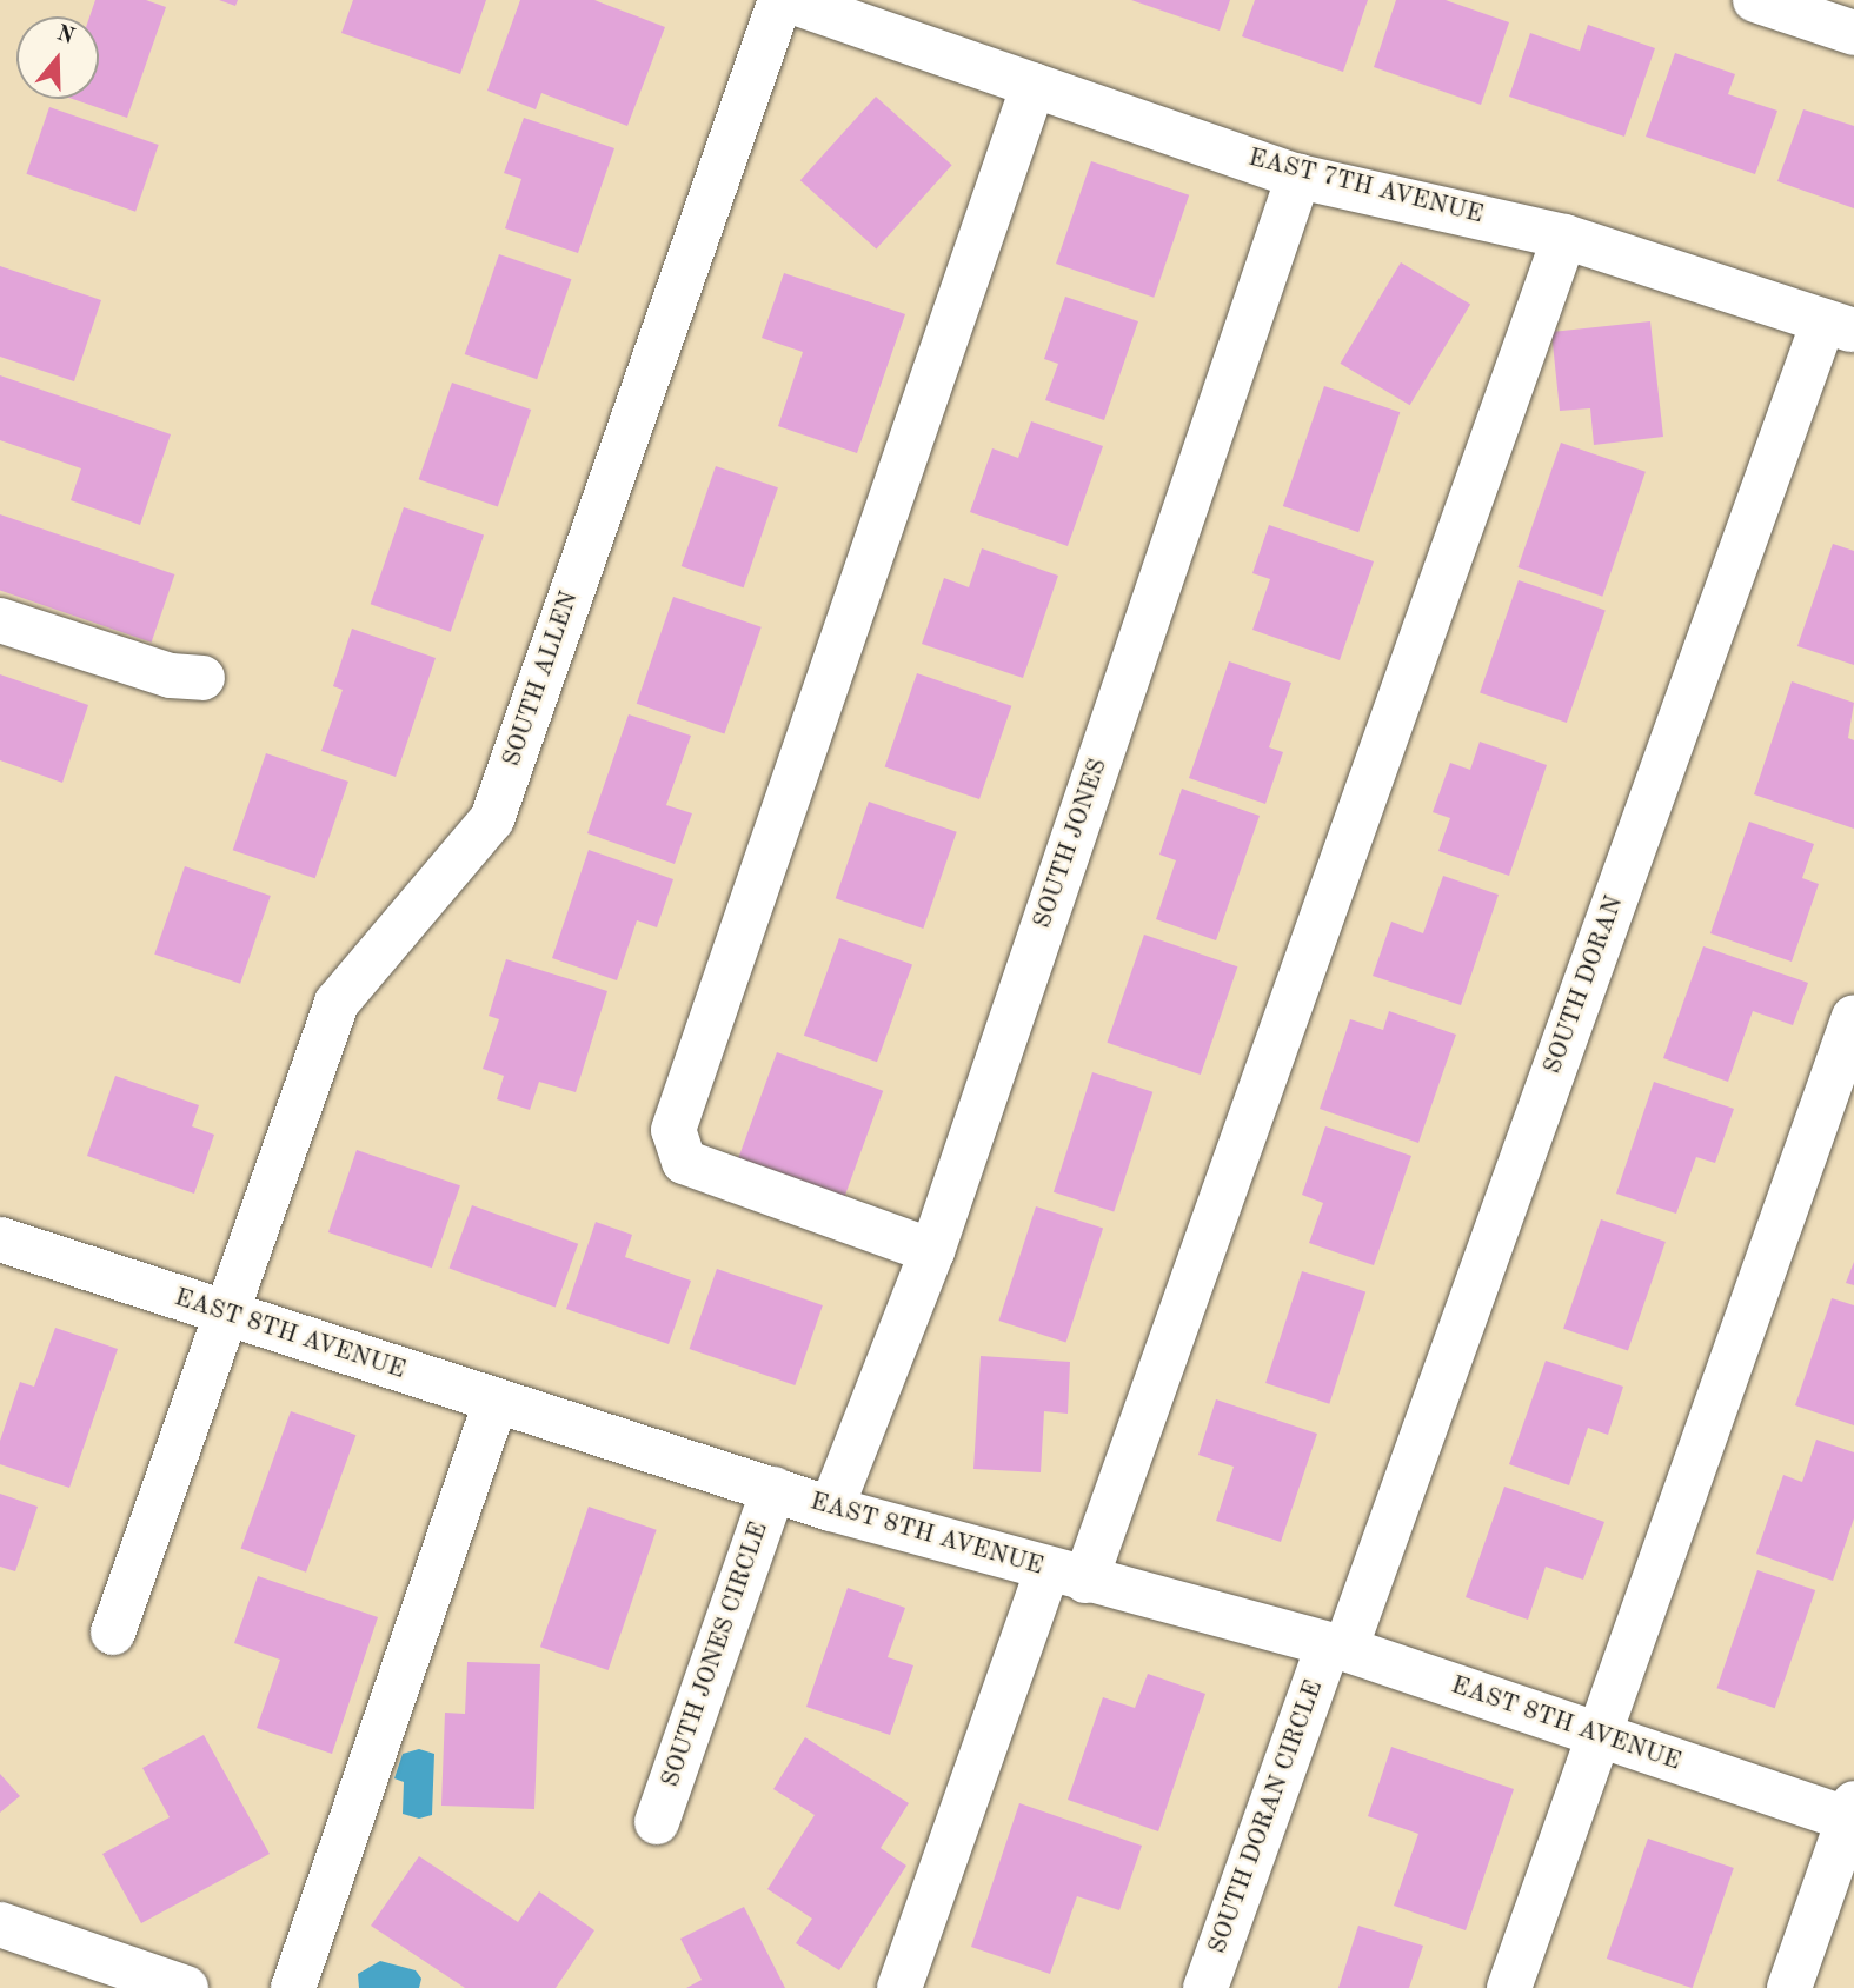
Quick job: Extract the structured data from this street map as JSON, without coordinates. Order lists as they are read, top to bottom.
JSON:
{
  "streets": {
    "street": [
      "EAST 7TH AVENUE",
      "SOUTH ALLEN",
      "SOUTH JONES",
      "SOUTH DORAN",
      "EAST 8TH AVENUE",
      "SOUTH JONES CIRCLE",
      "SOUTH DORAN CIRCLE"
    ]
  },
  "crossings": [
    ["EAST 7TH AVENUE", "SOUTH JONES"],
    ["EAST 7TH AVENUE", "SOUTH DORAN"],
    ["SOUTH ALLEN", "EAST 8TH AVENUE"],
    ["SOUTH JONES", "EAST 8TH AVENUE"],
    ["SOUTH DORAN", "EAST 8TH AVENUE"],
    ["SOUTH DORAN", "SOUTH DORAN CIRCLE"],
    ["EAST 8TH AVENUE", "SOUTH JONES CIRCLE"],
    ["EAST 8TH AVENUE", "SOUTH DORAN CIRCLE"]
  ],
  "north": "top"
}
